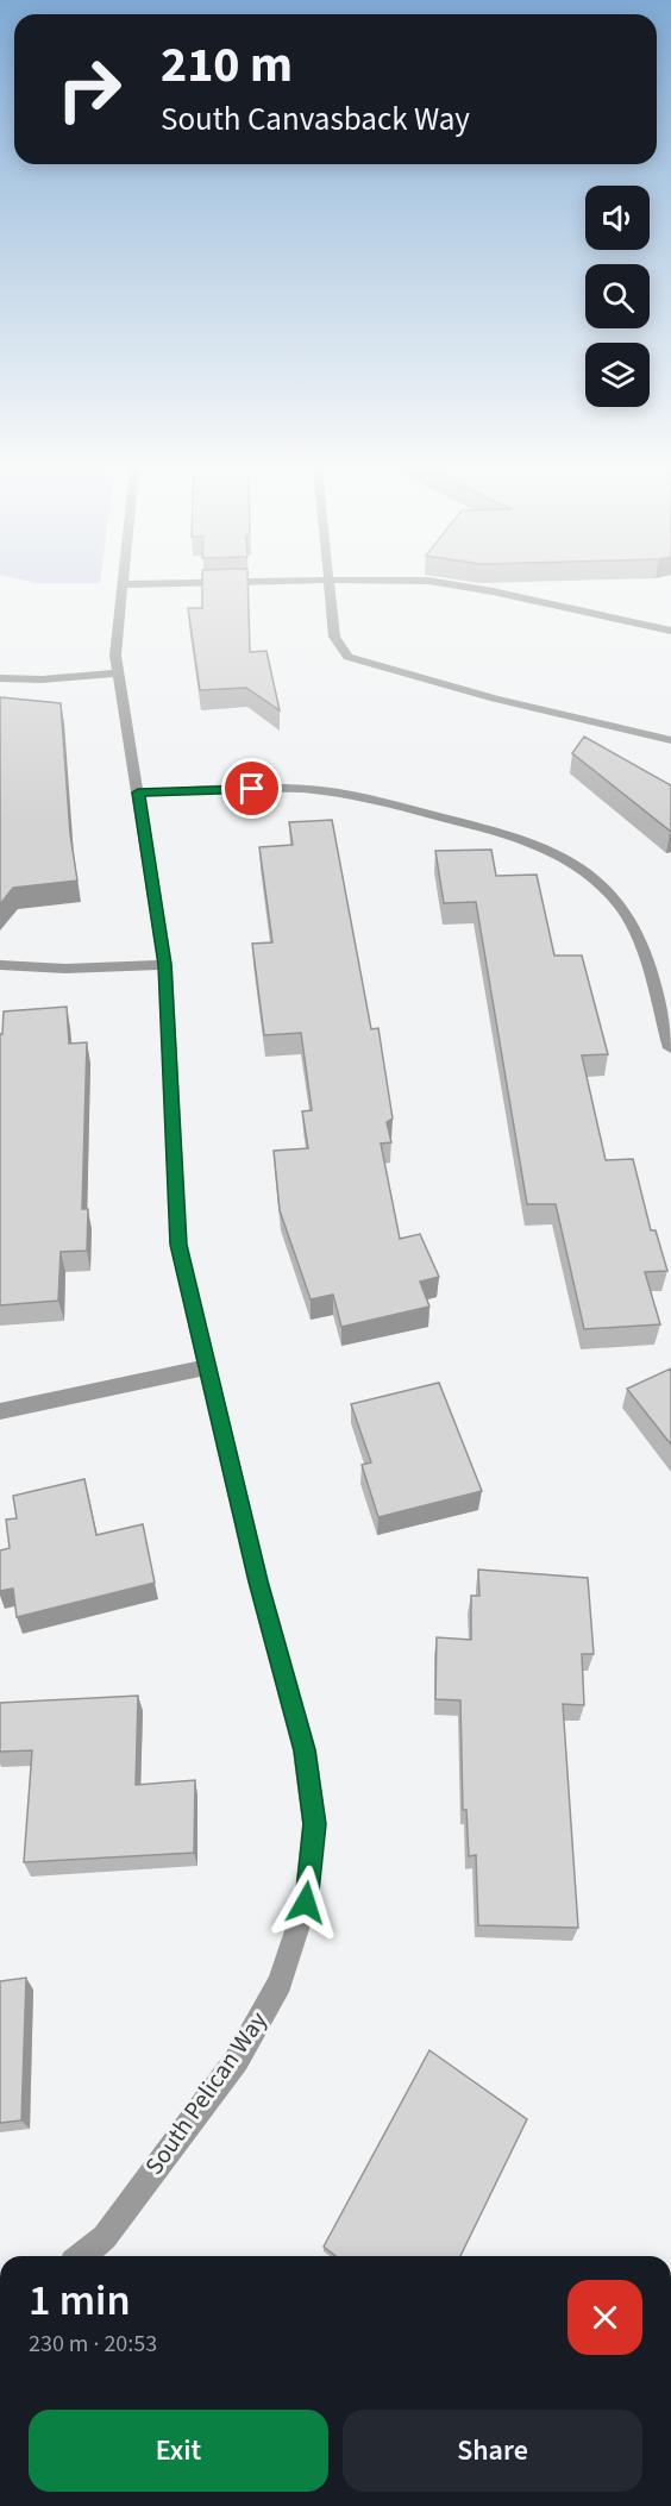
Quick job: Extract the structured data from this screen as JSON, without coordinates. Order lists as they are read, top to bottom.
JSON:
{
  "streets": {
    "street": ["South Pelican Way"]
  },
  "page": {
    "turn": ["210 m", "South Canvasback Way"],
    "heading": ["1 min", "230 m · 20:53"],
    "buttons": ["Exit", "Share"]
  }
}
